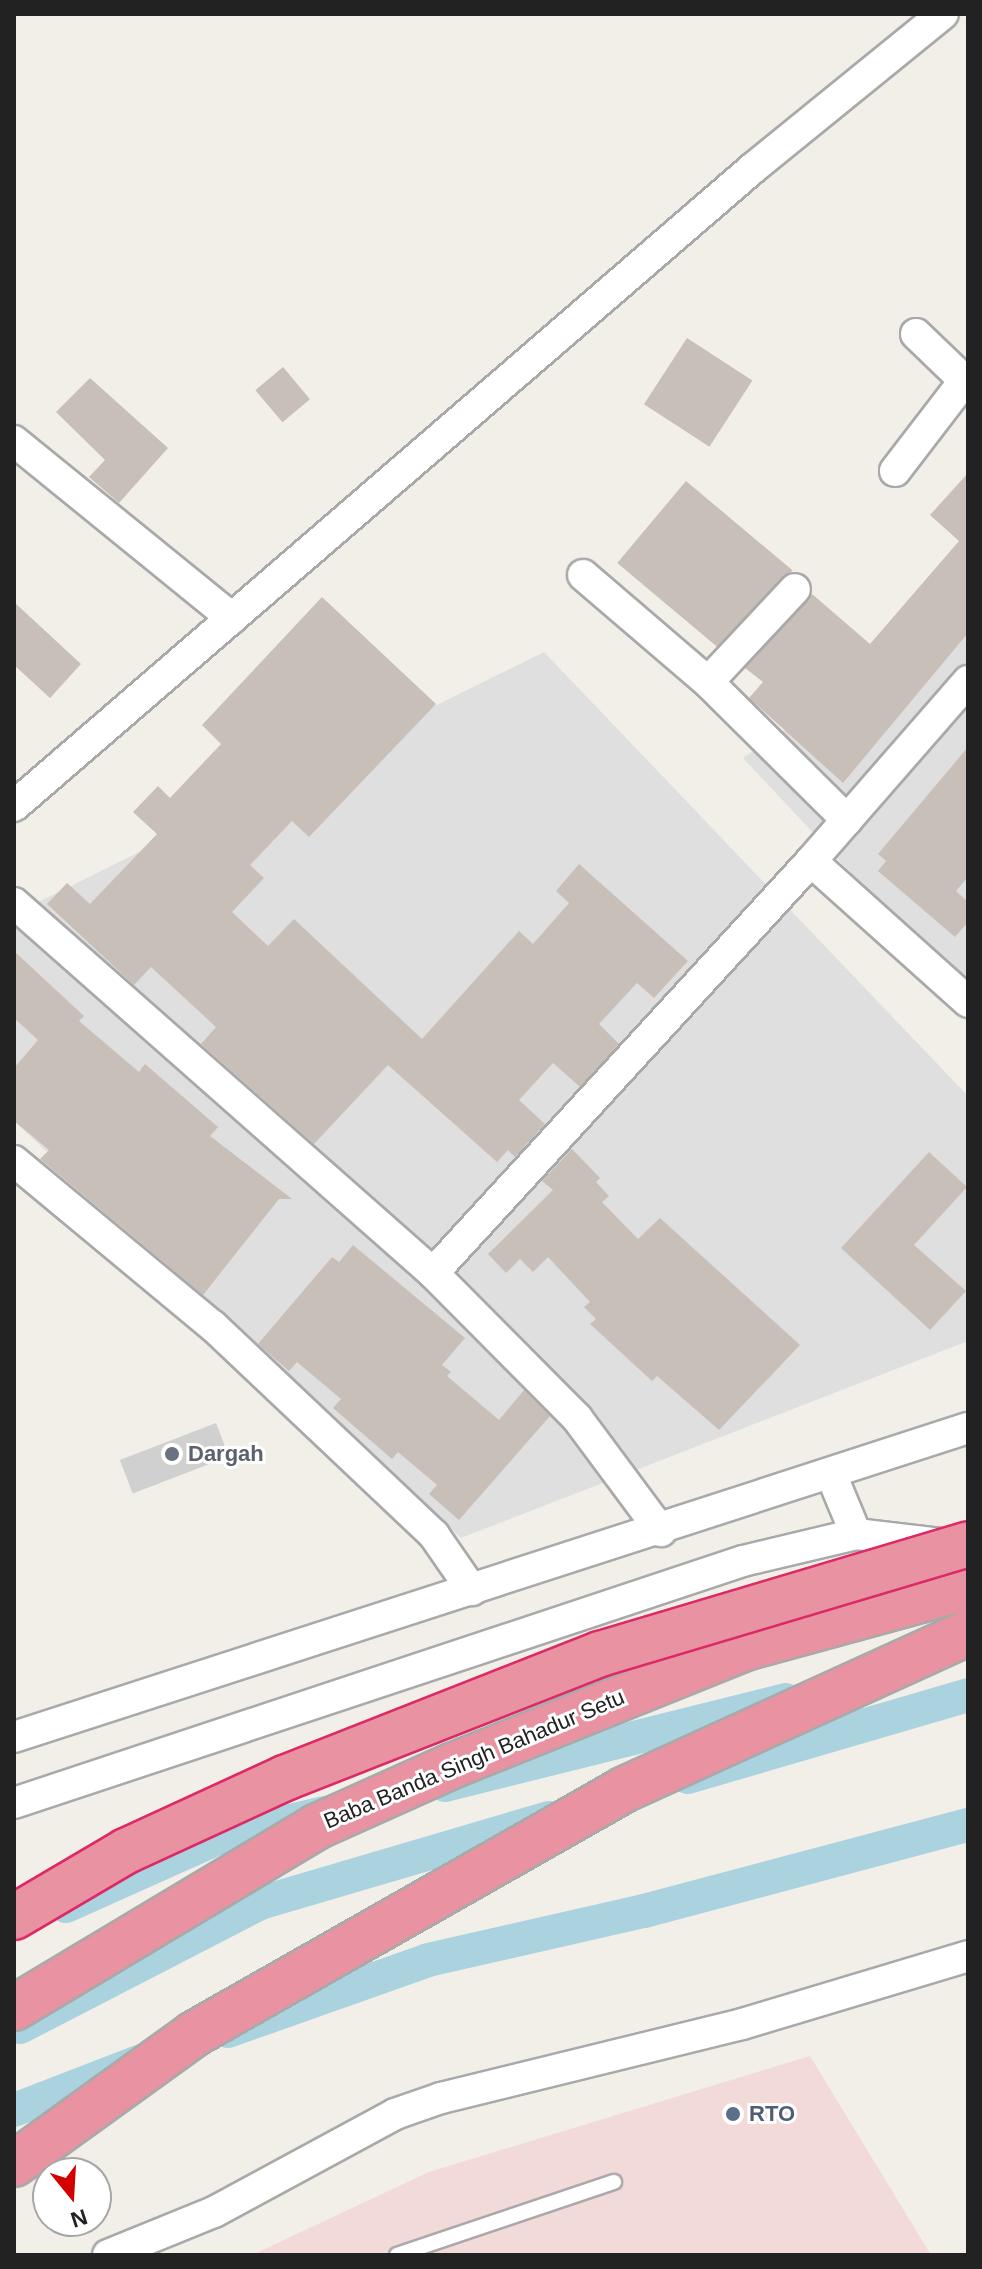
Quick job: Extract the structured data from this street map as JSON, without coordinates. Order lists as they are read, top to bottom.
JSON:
{
  "streets": {
    "highway": ["Baba Banda Singh Bahadur Setu"]
  },
  "places": ["Dargah", "RTO"],
  "north": "bottom"
}
